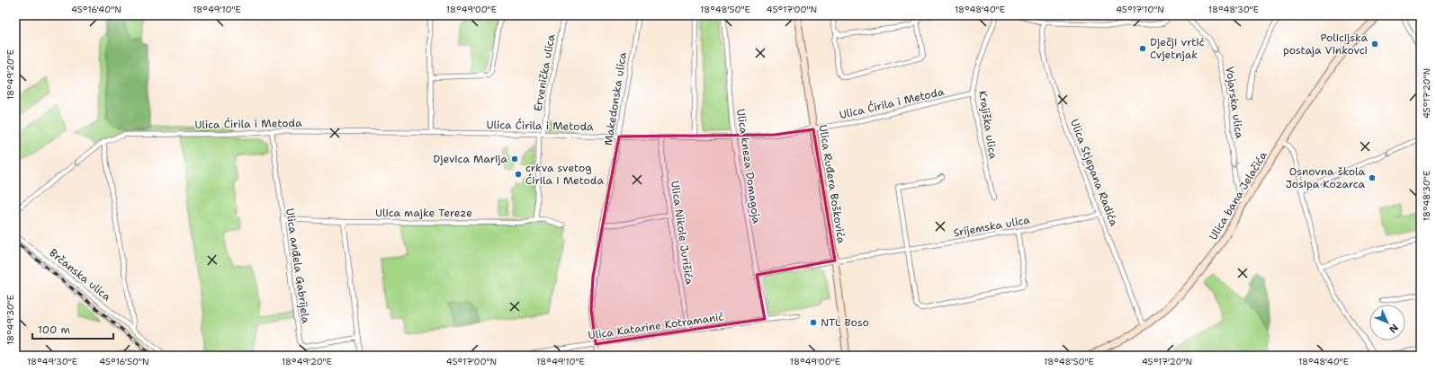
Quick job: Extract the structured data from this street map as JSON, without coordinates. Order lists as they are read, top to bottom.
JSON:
{
  "streets": {
    "main road": ["Ulica Ruđera Boškovića", "Ulica bana Jelačića"],
    "street": [
      "Ervenička ulica",
      "Makedonska ulica",
      "Vojarska ulica",
      "Ulica Ćirila i Metoda",
      "Krajiška ulica",
      "Ulica kneza Domagoja",
      "Ulica Stjepana Radića",
      "Ulica majke Tereze",
      "Srijemska ulica",
      "Ulica Nikole Jurišića",
      "Ulica anđela Gabrijela",
      "Brčanska ulica",
      "Ulica Katarine Kotramanić"
    ]
  },
  "crossings": [
    ["Ervenička ulica", "Ulica Ćirila i Metoda"],
    ["Ervenička ulica", "Ulica majke Tereze"],
    ["Makedonska ulica", "Ulica Ćirila i Metoda"],
    ["Makedonska ulica", "Ulica Katarine Kotramanić"],
    ["Vojarska ulica", "Ulica bana Jelačića"],
    ["Ulica Ćirila i Metoda", "Krajiška ulica"],
    ["Ulica Ćirila i Metoda", "Ulica kneza Domagoja"],
    ["Ulica Ćirila i Metoda", "Ulica Ruđera Boškovića"],
    ["Ulica Ćirila i Metoda", "Ulica Nikole Jurišića"],
    ["Ulica Ćirila i Metoda", "Ulica anđela Gabrijela"],
    ["Ulica Ćirila i Metoda", "Brčanska ulica"],
    ["Ulica kneza Domagoja", "Srijemska ulica"],
    ["Ulica kneza Domagoja", "Ulica Katarine Kotramanić"],
    ["Ulica Stjepana Radića", "Ulica bana Jelačića"],
    ["Ulica Stjepana Radića", "Srijemska ulica"],
    ["Ulica Ruđera Boškovića", "Srijemska ulica"],
    ["Ulica majke Tereze", "Ulica anđela Gabrijela"],
    ["Ulica Nikole Jurišića", "Ulica Katarine Kotramanić"]
  ],
  "one_way": ["Vojarska ulica"],
  "places": [
    "Policijska postaja Vinkovci",
    "Dječji vrtić Cvjetnjak",
    "Djevica Marija",
    "crkva svetog Ćirila i Metoda",
    "Osnovna škola Josipa Kozarca",
    "NTL Boso"
  ],
  "scale_bar": "100 m",
  "north": "bottom right",
  "coordinates": [
    "45°16'40\"N",
    "18°49'10\"E",
    "18°49'00\"E",
    "18°48'50\"E",
    "45°17'00\"N",
    "18°48'40\"E",
    "45°17'10\"N",
    "18°48'30\"E",
    "18°49'20\"E",
    "45°17'20\"N",
    "18°49'30\"E",
    "45°16'50\"N"
  ]
}
